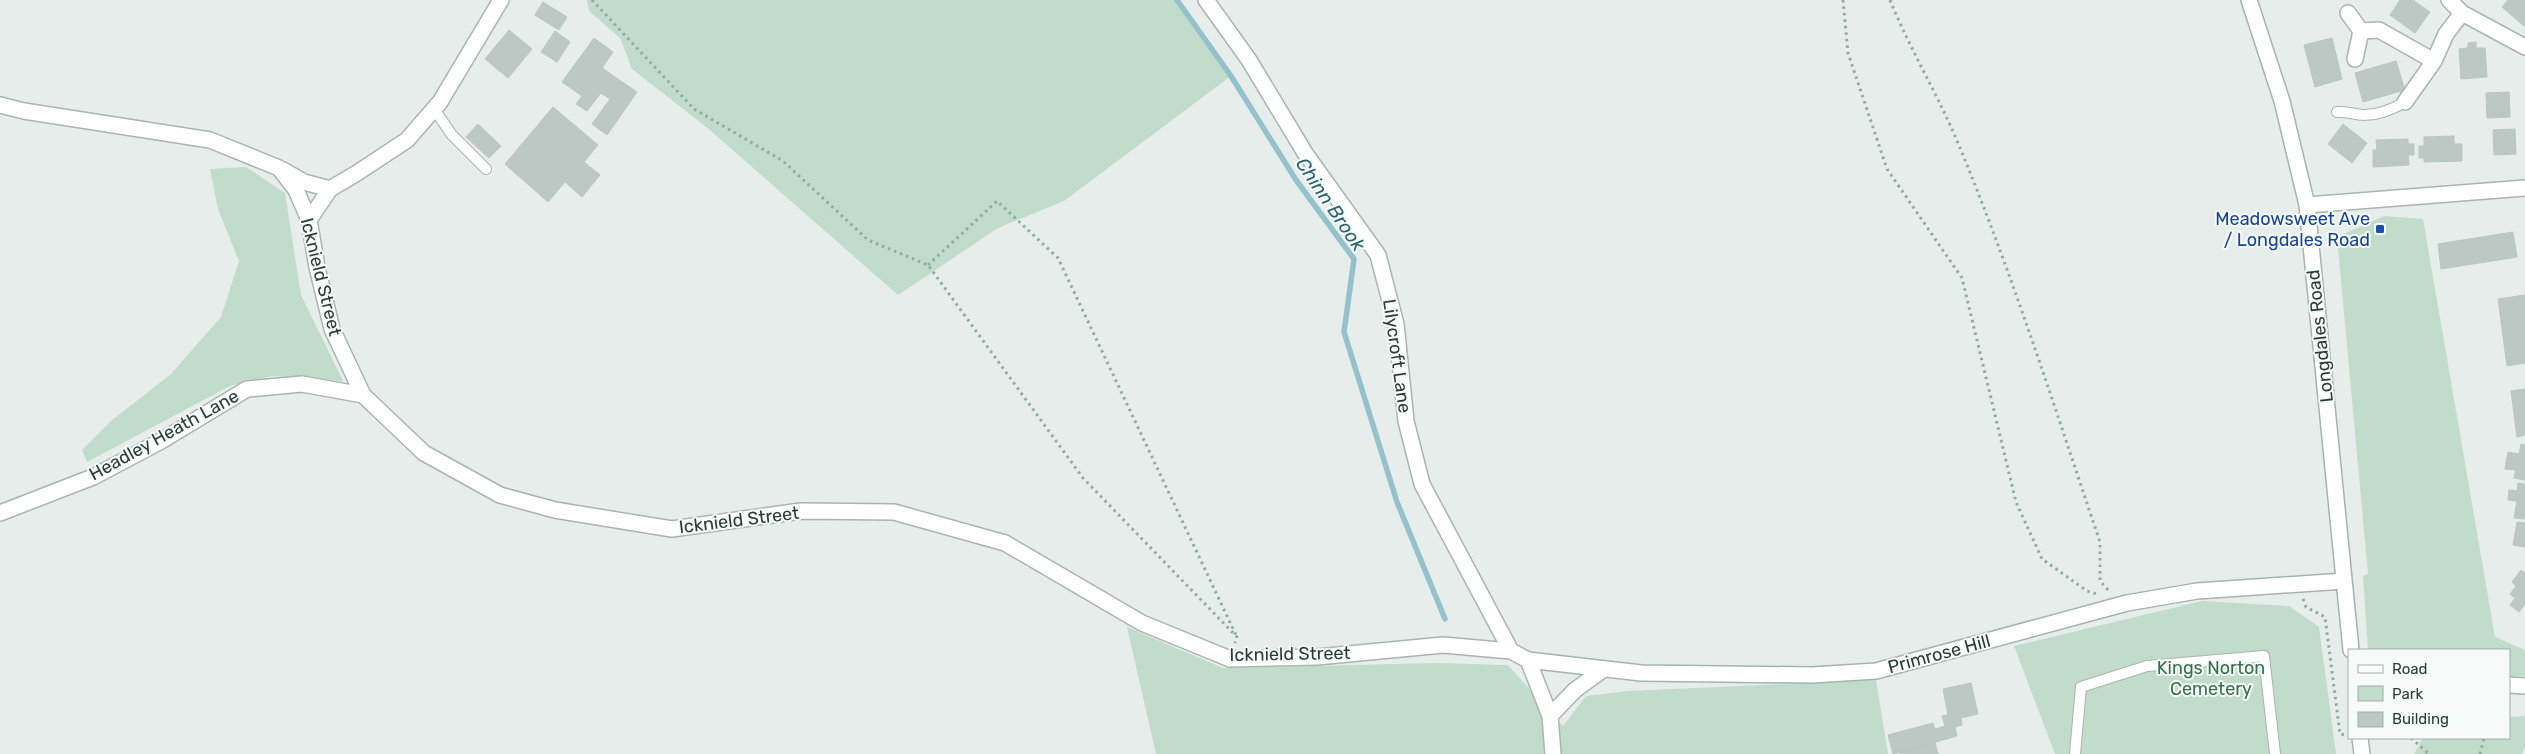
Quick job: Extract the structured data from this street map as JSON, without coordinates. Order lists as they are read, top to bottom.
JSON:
{
  "streets": {
    "street": [
      "Icknield Street",
      "Longdales Road",
      "Lilycroft Lane",
      "Headley Heath Lane",
      "Primrose Hill"
    ]
  },
  "crossings": [
    ["Icknield Street", "Lilycroft Lane"],
    ["Icknield Street", "Headley Heath Lane"],
    ["Icknield Street", "Primrose Hill"],
    ["Longdales Road", "Primrose Hill"]
  ],
  "water": ["Chinn Brook"],
  "parks": ["Kings Norton Cemetery"],
  "places": {
    "transit": ["Meadowsweet Ave / Longdales Road"]
  },
  "legend": ["Road", "Park", "Building"]
}
